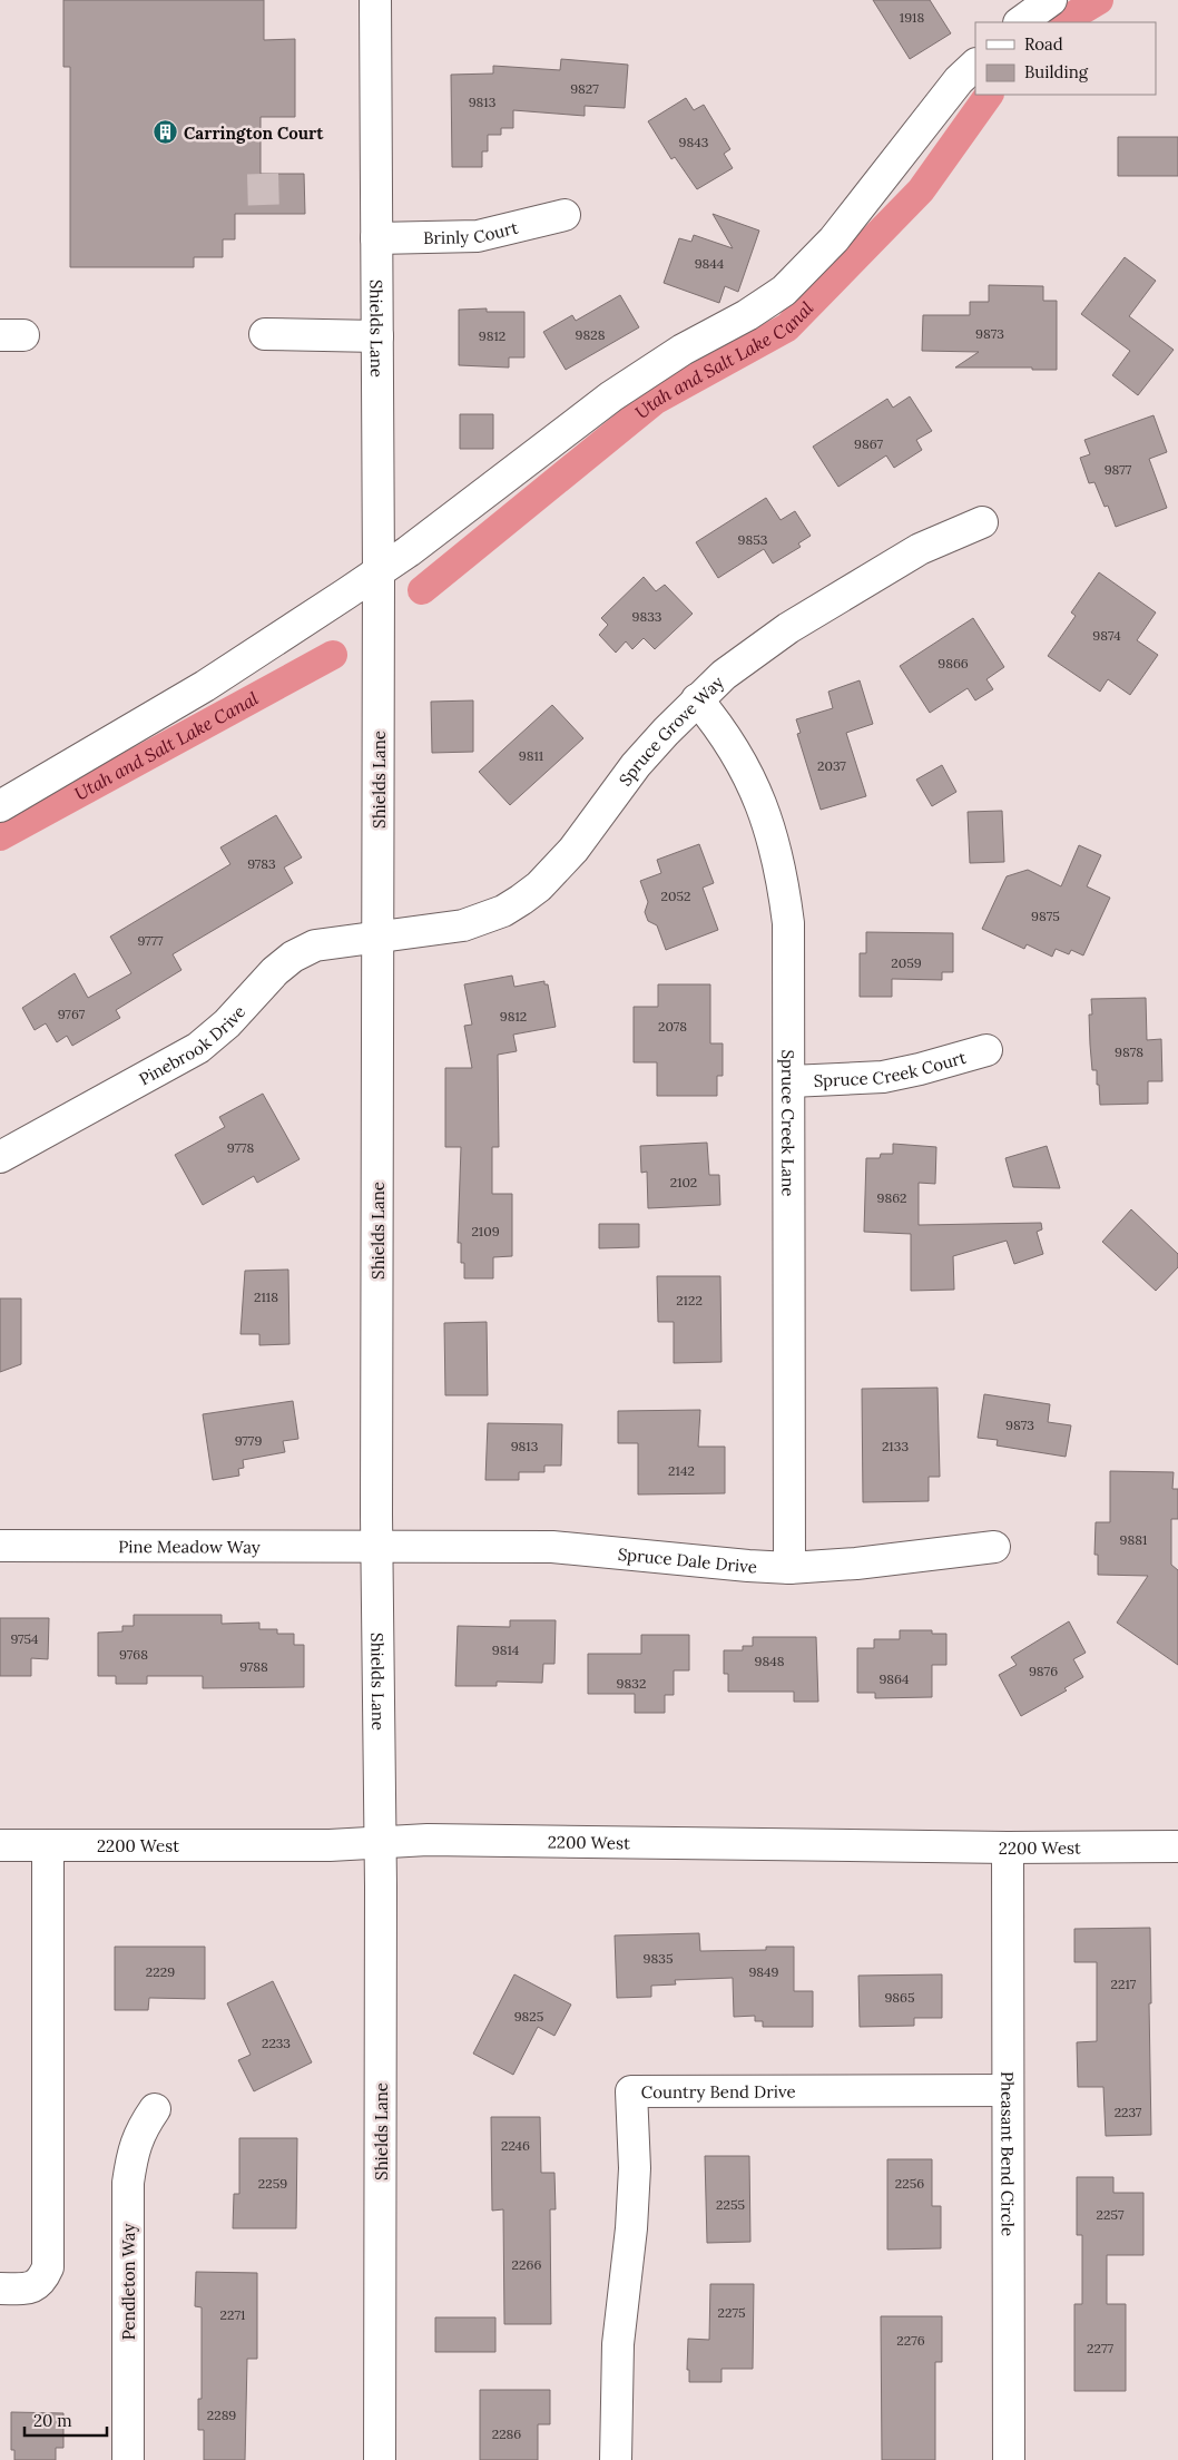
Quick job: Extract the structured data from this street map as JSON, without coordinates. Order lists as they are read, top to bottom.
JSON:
{
  "streets": {
    "street": [
      "Brinly Court",
      "Shields Lane",
      "Spruce Grove Way",
      "Pinebrook Drive",
      "Spruce Creek Court",
      "Spruce Creek Lane",
      "Pine Meadow Way",
      "Spruce Dale Drive",
      "2200 West",
      "Country Bend Drive",
      "Pheasant Bend Circle",
      "Pendleton Way"
    ]
  },
  "crossings": [
    ["Brinly Court", "Shields Lane"],
    ["Shields Lane", "Spruce Grove Way"],
    ["Shields Lane", "Pinebrook Drive"],
    ["Shields Lane", "Pine Meadow Way"],
    ["Shields Lane", "Spruce Dale Drive"],
    ["Shields Lane", "2200 West"],
    ["Spruce Grove Way", "Pinebrook Drive"],
    ["Spruce Grove Way", "Spruce Creek Lane"],
    ["Spruce Creek Court", "Spruce Creek Lane"],
    ["Spruce Creek Lane", "Spruce Dale Drive"],
    ["Pine Meadow Way", "Spruce Dale Drive"],
    ["2200 West", "Pheasant Bend Circle"],
    ["Country Bend Drive", "Pheasant Bend Circle"]
  ],
  "water": ["Utah and Salt Lake Canal"],
  "places": {
    "building": ["Carrington Court"]
  },
  "house_numbers": [
    "1918",
    "9827",
    "9813",
    "9843",
    "9844",
    "9873",
    "9828",
    "9812",
    "9867",
    "9877",
    "9853",
    "9833",
    "9874",
    "9866",
    "9811",
    "2037",
    "9783",
    "2052",
    "9875",
    "9777",
    "2059",
    "9767",
    "9812",
    "2078",
    "9878",
    "9778",
    "2102",
    "9862",
    "2109",
    "2118",
    "2122",
    "9873",
    "9779",
    "9813",
    "2133",
    "2142",
    "9881",
    "9754",
    "9814",
    "9768",
    "9848",
    "9788",
    "9876",
    "9864",
    "9832",
    "9835",
    "2229",
    "9849",
    "2217",
    "9865",
    "9825",
    "2233",
    "2237",
    "2246",
    "2259",
    "2256",
    "2255",
    "2257",
    "2266",
    "2275",
    "2271",
    "2276",
    "2277",
    "2289",
    "2286"
  ],
  "legend": ["Road", "Building"],
  "scale_bar": "20 m"
}
